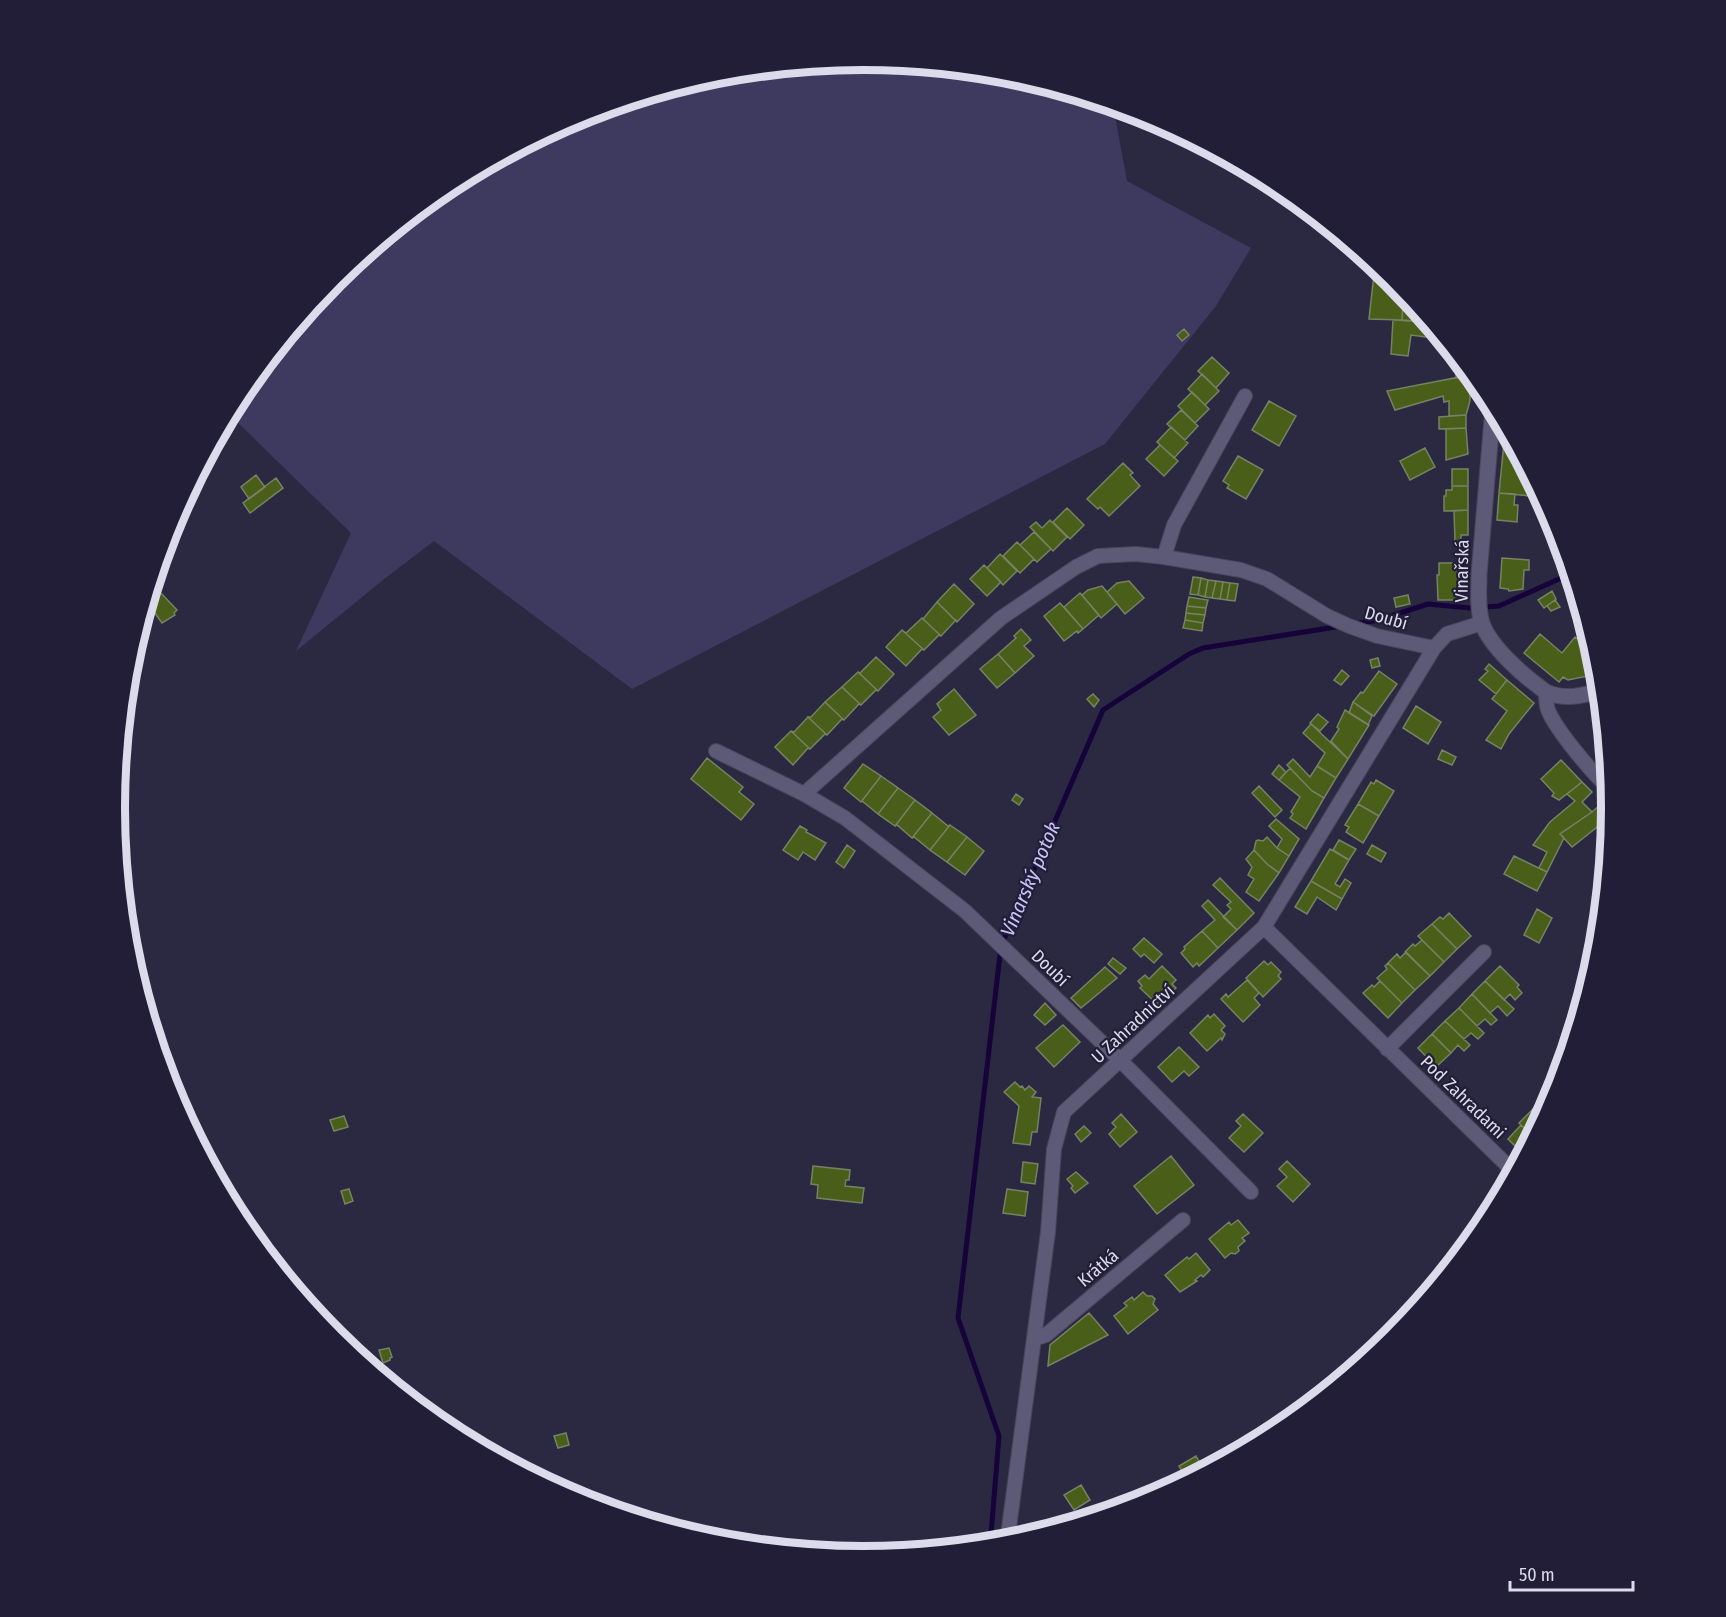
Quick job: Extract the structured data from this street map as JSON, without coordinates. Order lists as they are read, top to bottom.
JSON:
{
  "streets": {
    "street": [
      "Vinařská",
      "Doubí",
      "U Zahradnictví",
      "Pod Zahradami",
      "Krátká"
    ]
  },
  "crossings": [
    ["Vinařská", "U Zahradnictví"],
    ["Doubí", "U Zahradnictví"],
    ["U Zahradnictví", "Pod Zahradami"],
    ["U Zahradnictví", "Krátká"]
  ],
  "water": ["Vinarský potok"],
  "scale_bar": "50 m"
}
